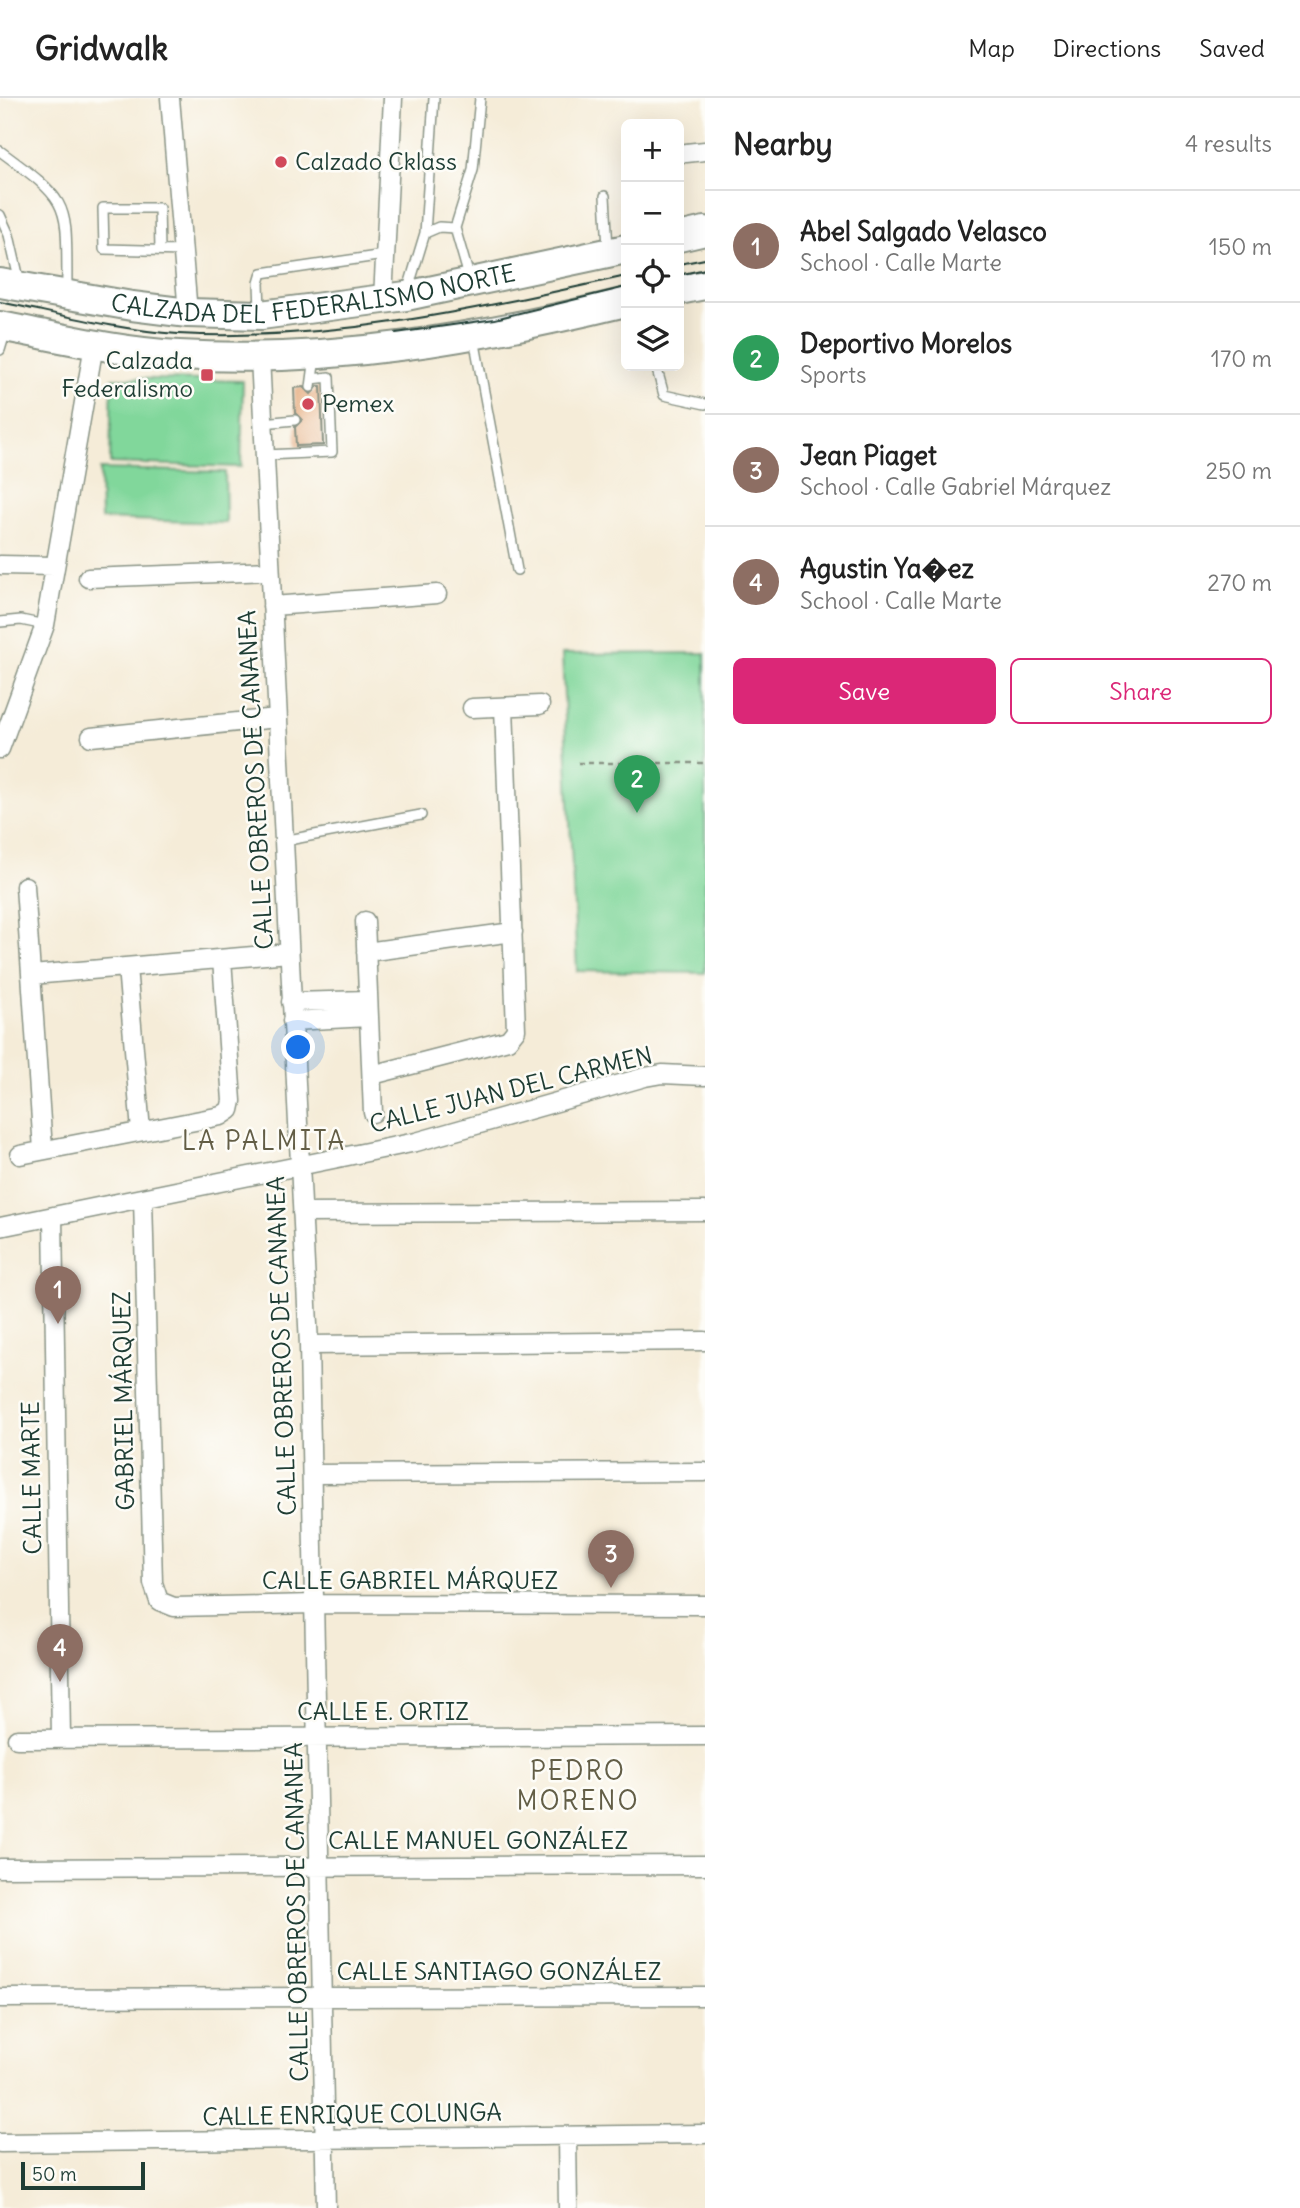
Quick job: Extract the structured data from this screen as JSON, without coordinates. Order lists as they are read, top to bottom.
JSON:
{
  "streets": {
    "main road": ["CALZADA DEL FEDERALISMO NORTE"],
    "street": [
      "CALLE OBREROS DE CANANEA",
      "CALLE JUAN DEL CARMEN",
      "GABRIEL MÁRQUEZ",
      "CALLE MARTE",
      "CALLE GABRIEL MÁRQUEZ",
      "CALLE E. ORTIZ",
      "CALLE MANUEL GONZÁLEZ",
      "CALLE SANTIAGO GONZÁLEZ",
      "CALLE ENRIQUE COLUNGA"
    ]
  },
  "crossings": [
    ["CALZADA DEL FEDERALISMO NORTE", "CALLE OBREROS DE CANANEA"],
    ["CALLE OBREROS DE CANANEA", "CALLE JUAN DEL CARMEN"],
    ["CALLE OBREROS DE CANANEA", "CALLE GABRIEL MÁRQUEZ"],
    ["CALLE OBREROS DE CANANEA", "CALLE E. ORTIZ"],
    ["CALLE OBREROS DE CANANEA", "CALLE MANUEL GONZÁLEZ"],
    ["CALLE OBREROS DE CANANEA", "CALLE SANTIAGO GONZÁLEZ"],
    ["CALLE OBREROS DE CANANEA", "CALLE ENRIQUE COLUNGA"],
    ["CALLE JUAN DEL CARMEN", "GABRIEL MÁRQUEZ"],
    ["CALLE JUAN DEL CARMEN", "CALLE MARTE"],
    ["GABRIEL MÁRQUEZ", "CALLE GABRIEL MÁRQUEZ"],
    ["CALLE MARTE", "CALLE E. ORTIZ"]
  ],
  "districts": ["LA PALMITA", "PEDRO MORENO"],
  "places": {
    "other": ["Calzado Cklass", "Pemex"],
    "transit": ["Calzada Federalismo"]
  },
  "scale_bar": "50 m",
  "page": {
    "header": "Gridwalk",
    "nav": ["Map", "Directions", "Saved"],
    "heading": ["Nearby", "4 results"],
    "map_buttons": ["+", "−"],
    "list": [
      {
        "mark": "1",
        "name": "Abel Salgado Velasco",
        "note": "School · Calle Marte",
        "value": "150 m"
      },
      {
        "mark": "2",
        "name": "Deportivo Morelos",
        "note": "Sports",
        "value": "170 m"
      },
      {
        "mark": "3",
        "name": "Jean Piaget",
        "note": "School · Calle Gabriel Márquez",
        "value": "250 m"
      },
      {
        "mark": "4",
        "name": "Agustin Ya�ez",
        "note": "School · Calle Marte",
        "value": "270 m"
      }
    ],
    "buttons": ["Save", "Share"],
    "pins": [
      "2",
      "1",
      "3",
      "4"
    ],
    "scale": "50 m"
  }
}
